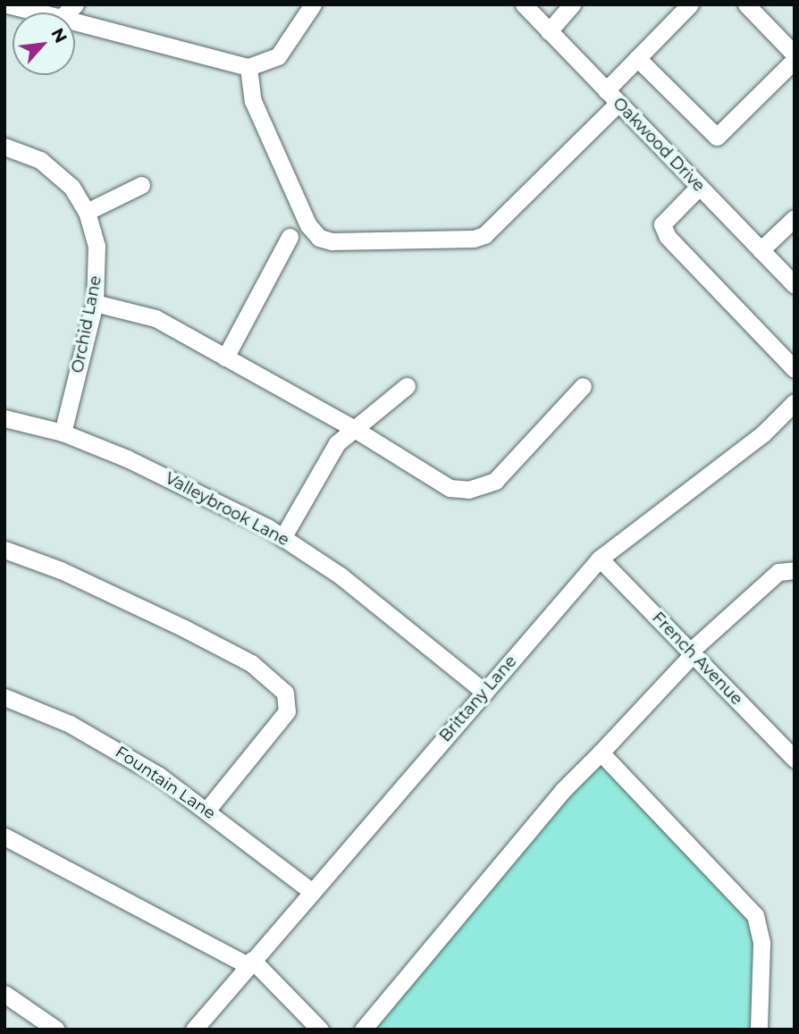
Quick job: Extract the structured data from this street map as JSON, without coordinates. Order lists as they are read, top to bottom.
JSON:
{
  "streets": {
    "street": [
      "Oakwood Drive",
      "Orchid Lane",
      "Valleybrook Lane",
      "French Avenue",
      "Brittany Lane",
      "Fountain Lane"
    ]
  },
  "crossings": [
    ["Orchid Lane", "Valleybrook Lane"],
    ["Valleybrook Lane", "Brittany Lane"],
    ["French Avenue", "Brittany Lane"],
    ["Brittany Lane", "Fountain Lane"]
  ],
  "north": "top right"
}
